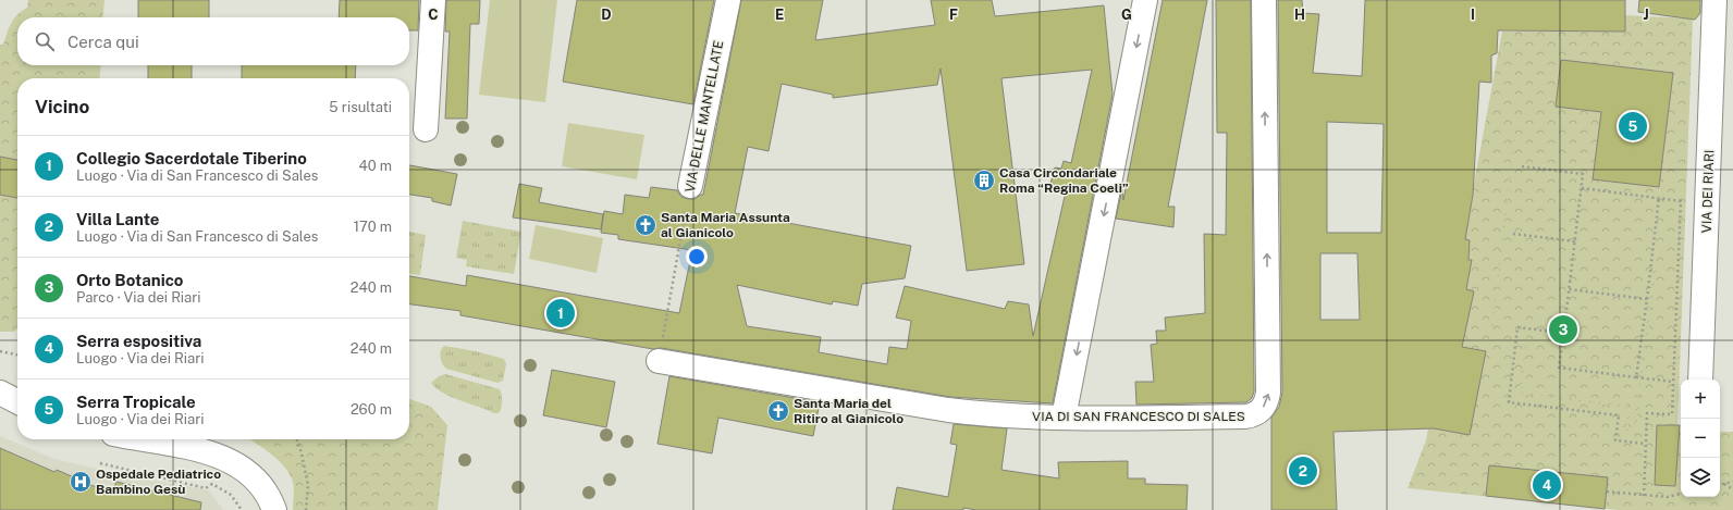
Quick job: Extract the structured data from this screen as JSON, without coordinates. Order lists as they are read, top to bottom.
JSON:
{
  "streets": {
    "street": ["VIA DELLE MANTELLATE", "VIA DEI RIARI", "VIA DI SAN FRANCESCO DI SALES"]
  },
  "crossings": [
    ["VIA DELLE MANTELLATE", "VIA DI SAN FRANCESCO DI SALES"]
  ],
  "places": {
    "building": ["Casa Circondariale Roma “Regina Coeli”"],
    "church": ["Santa Maria Assunta al Gianicolo", "Santa Maria del Ritiro al Gianicolo"],
    "hospital": ["Ospedale Pediatrico Bambino Gesù"]
  },
  "page": {
    "search": "Cerca qui",
    "heading": ["Vicino", "5 risultati"],
    "pins": [
      "5",
      "1",
      "3",
      "2",
      "4"
    ],
    "list": [
      {
        "mark": "1",
        "name": "Collegio Sacerdotale Tiberino",
        "note": "Luogo · Via di San Francesco di Sales",
        "value": "40 m"
      },
      {
        "mark": "2",
        "name": "Villa Lante",
        "note": "Luogo · Via di San Francesco di Sales",
        "value": "170 m"
      },
      {
        "mark": "3",
        "name": "Orto Botanico",
        "note": "Parco · Via dei Riari",
        "value": "240 m"
      },
      {
        "mark": "4",
        "name": "Serra espositiva",
        "note": "Luogo · Via dei Riari",
        "value": "240 m"
      },
      {
        "mark": "5",
        "name": "Serra Tropicale",
        "note": "Luogo · Via dei Riari",
        "value": "260 m"
      }
    ],
    "map_buttons": ["+", "−"]
  },
  "grid": {
    "columns": [
      "C",
      "D",
      "E",
      "F",
      "G",
      "H",
      "I",
      "J"
    ]
  }
}
